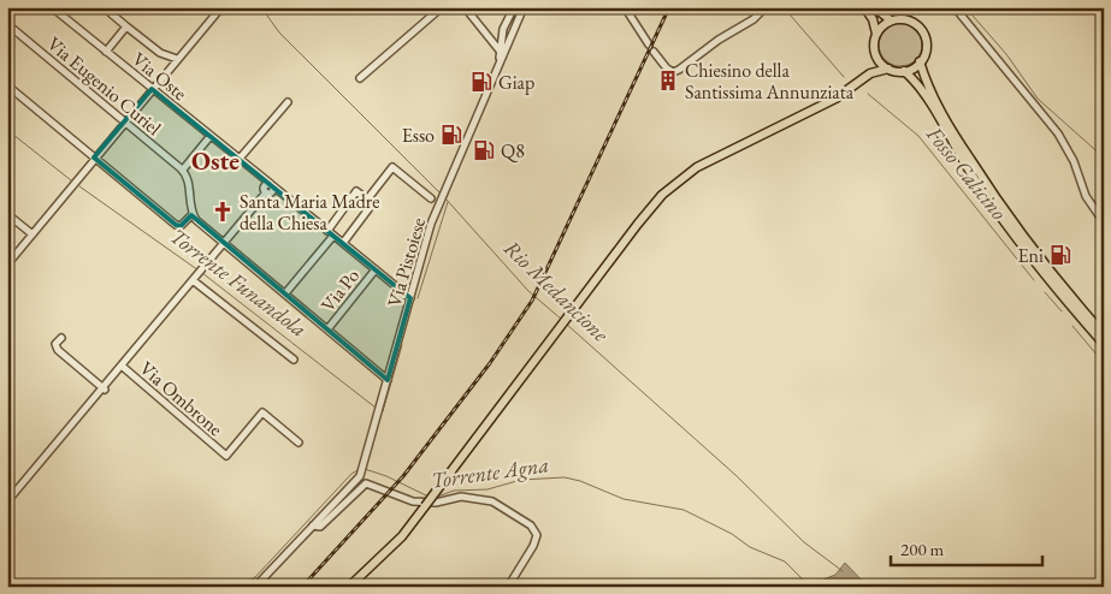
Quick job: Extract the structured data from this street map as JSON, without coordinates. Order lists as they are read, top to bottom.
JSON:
{
  "streets": {
    "street": [
      "Via Oste",
      "Via Eugenio Curiel",
      "Via Pistoiese",
      "Via Po",
      "Via Ombrone"
    ]
  },
  "crossings": [
    ["Via Oste", "Via Pistoiese"],
    ["Via Oste", "Via Po"]
  ],
  "districts": ["Oste"],
  "water": [
    "Fosso Calicino",
    "Torrente Funandola",
    "Rio Medancione",
    "Torrente Agna"
  ],
  "places": {
    "building": ["Chiesino della Santissima Annunziata"],
    "fuel station": [
      "Giap",
      "Esso",
      "Q8",
      "Eni"
    ],
    "church": ["Santa Maria Madre della Chiesa"]
  },
  "scale_bar": "200 m"
}
